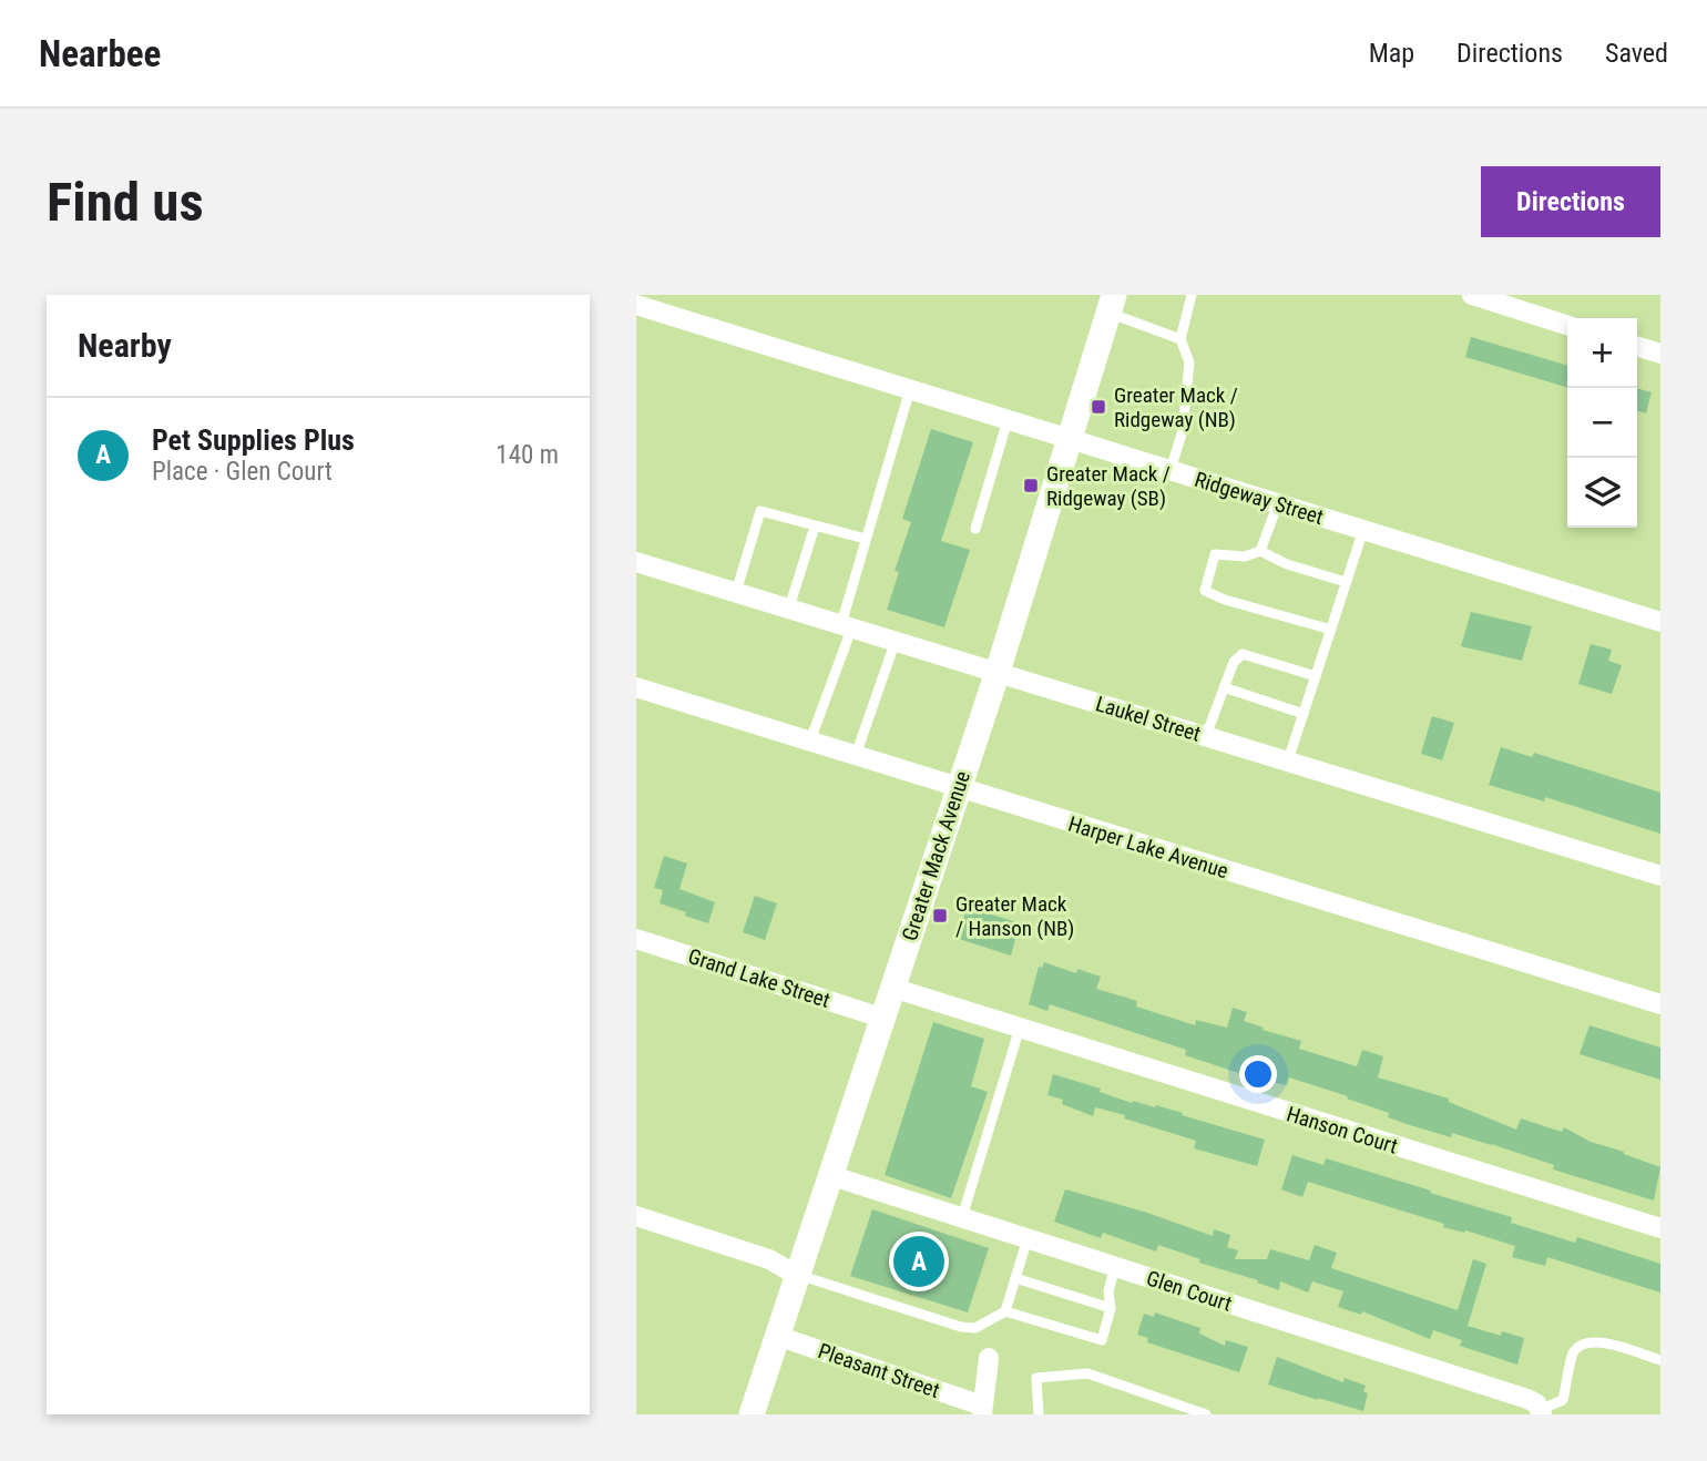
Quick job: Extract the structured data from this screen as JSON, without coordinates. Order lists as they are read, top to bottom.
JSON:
{
  "streets": {
    "street": [
      "Ridgeway Street",
      "Laukel Street",
      "Harper Lake Avenue",
      "Greater Mack Avenue",
      "Grand Lake Street",
      "Hanson Court",
      "Glen Court",
      "Pleasant Street"
    ]
  },
  "crossings": [
    ["Ridgeway Street", "Greater Mack Avenue"],
    ["Laukel Street", "Greater Mack Avenue"],
    ["Harper Lake Avenue", "Greater Mack Avenue"],
    ["Greater Mack Avenue", "Grand Lake Street"],
    ["Greater Mack Avenue", "Hanson Court"],
    ["Greater Mack Avenue", "Glen Court"],
    ["Greater Mack Avenue", "Pleasant Street"]
  ],
  "places": {
    "transit": ["Greater Mack / Ridgeway (NB)", "Greater Mack / Ridgeway (SB)", "Greater Mack / Hanson (NB)"]
  },
  "page": {
    "header": "Nearbee",
    "nav": ["Map", "Directions", "Saved"],
    "buttons": "Directions",
    "title": "Find us",
    "heading": "Nearby",
    "map_buttons": ["+", "−"],
    "list": [
      {
        "mark": "A",
        "name": "Pet Supplies Plus",
        "note": "Place · Glen Court",
        "value": "140 m"
      }
    ],
    "pins": "A"
  }
}
